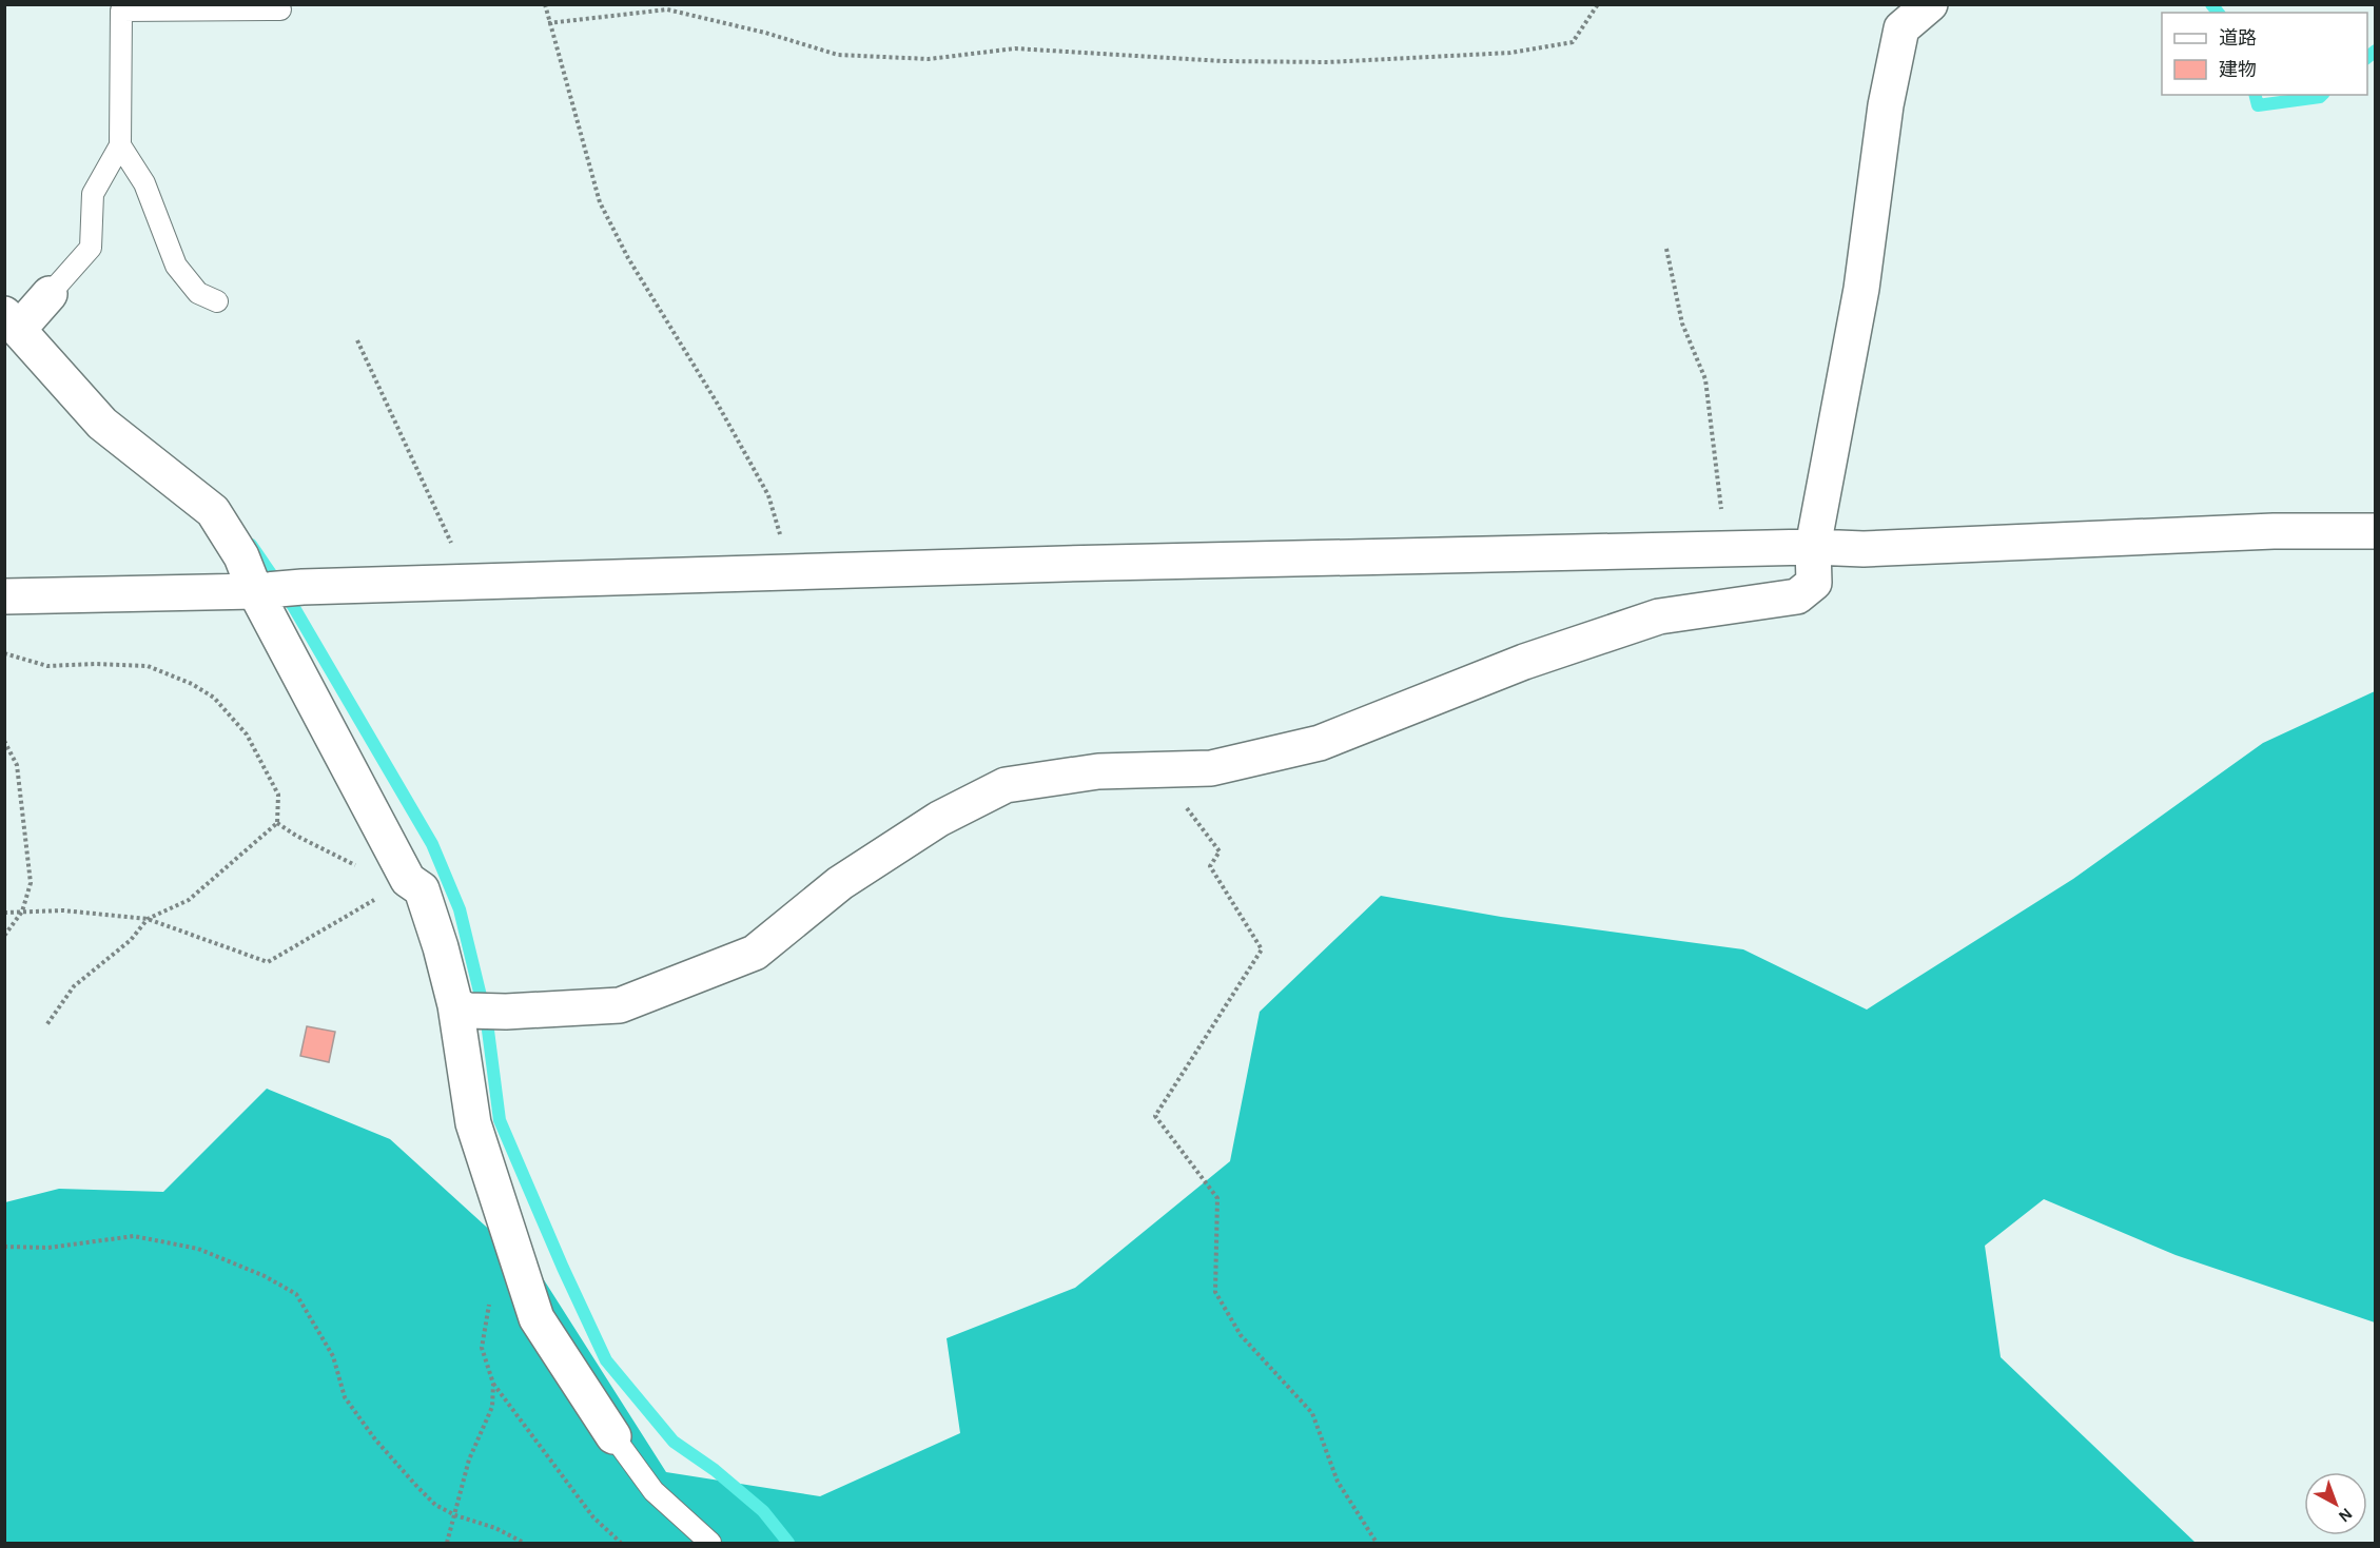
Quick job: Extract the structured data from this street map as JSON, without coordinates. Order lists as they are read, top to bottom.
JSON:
{
  "legend": ["道路", "建物"],
  "north": "bottom right"
}
